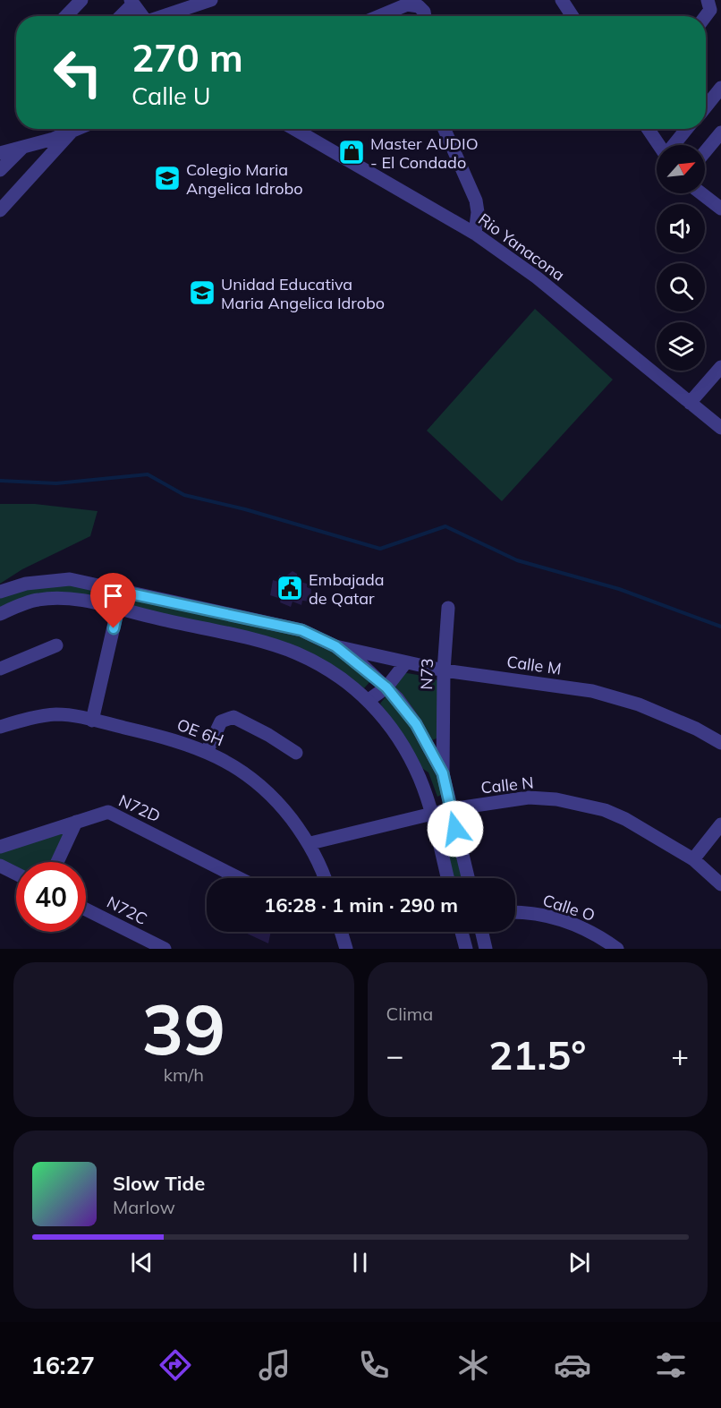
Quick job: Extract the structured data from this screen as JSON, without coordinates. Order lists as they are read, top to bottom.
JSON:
{
  "streets": {
    "street": [
      "Rio Yanacona",
      "Calle M",
      "N73",
      "OE 6H",
      "Calle N",
      "N72D",
      "Calle O",
      "N72C"
    ]
  },
  "crossings": [
    ["Calle M", "N73"],
    ["OE 6H", "Calle N"]
  ],
  "places": {
    "shop": ["Master AUDIO - El Condado"],
    "school or university": ["Colegio Maria Angelica Idrobo", "Unidad Educativa Maria Angelica Idrobo"],
    "public building": ["Embajada de Qatar"]
  },
  "north": "top right",
  "page": {
    "turn": ["270 m", "Calle U"],
    "limit": "40",
    "trip": "16:28 · 1 min · 290 m",
    "tile": [
      ["39", "km/h"],
      "Clima"
    ],
    "heat": ["−", "21.5°", "+"],
    "song": ["Slow Tide", "Marlow"],
    "tabs": "16:27"
  }
}
